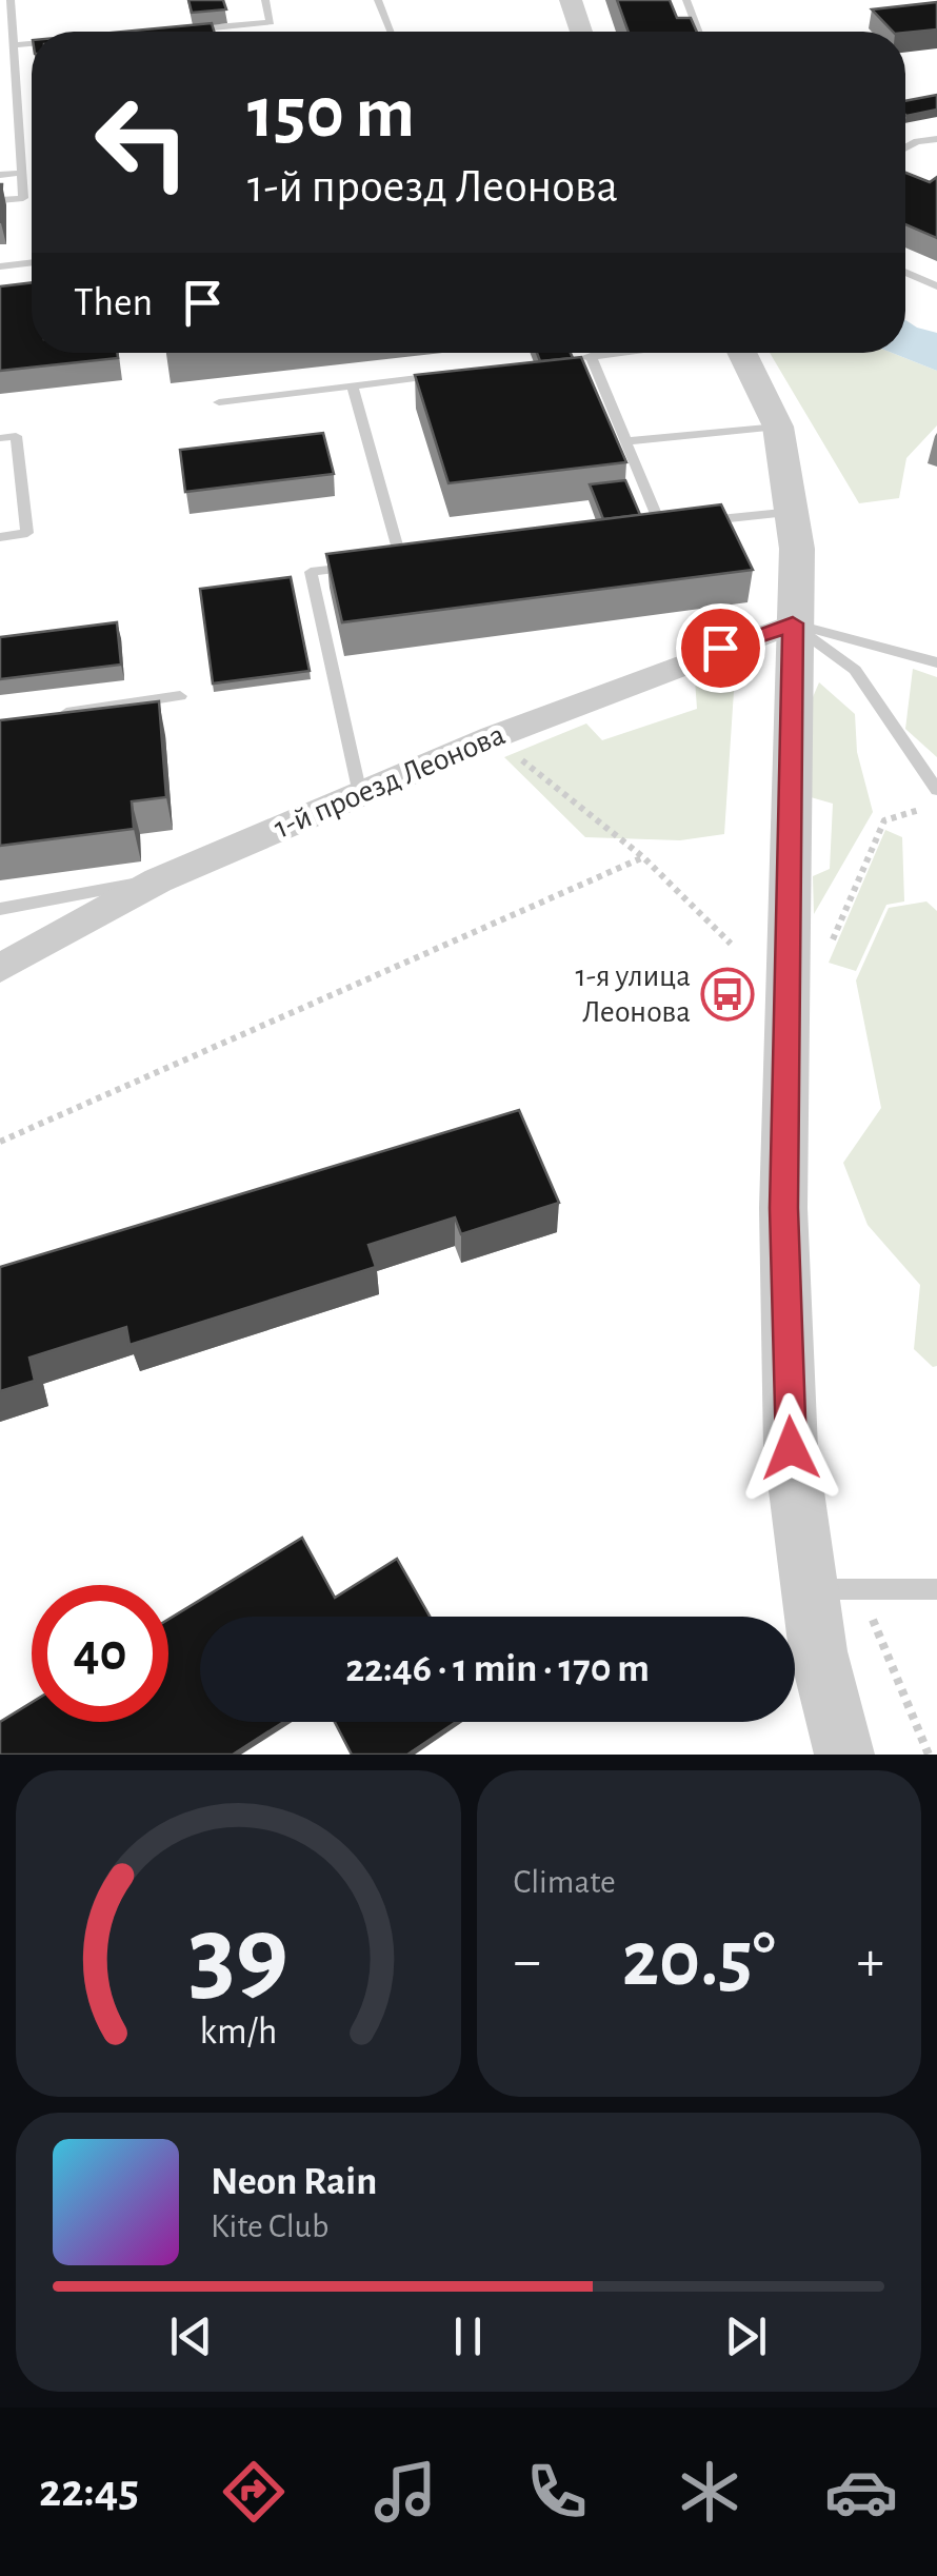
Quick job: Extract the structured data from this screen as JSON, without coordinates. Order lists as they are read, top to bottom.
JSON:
{
  "streets": {
    "street": ["1-й проезд Леонова"]
  },
  "places": {
    "bus stop": ["1-я улица Леонова"]
  },
  "page": {
    "turn": ["150 m", "1-й проезд Леонова"],
    "then": "Then",
    "limit": "40",
    "trip": "22:46 · 1 min · 170 m",
    "tile": "Climate",
    "heat": ["−", "20.5°", "+"],
    "song": ["Neon Rain", "Kite Club"],
    "tabs": "22:45",
    "gauge": ["39", "km/h"]
  }
}
